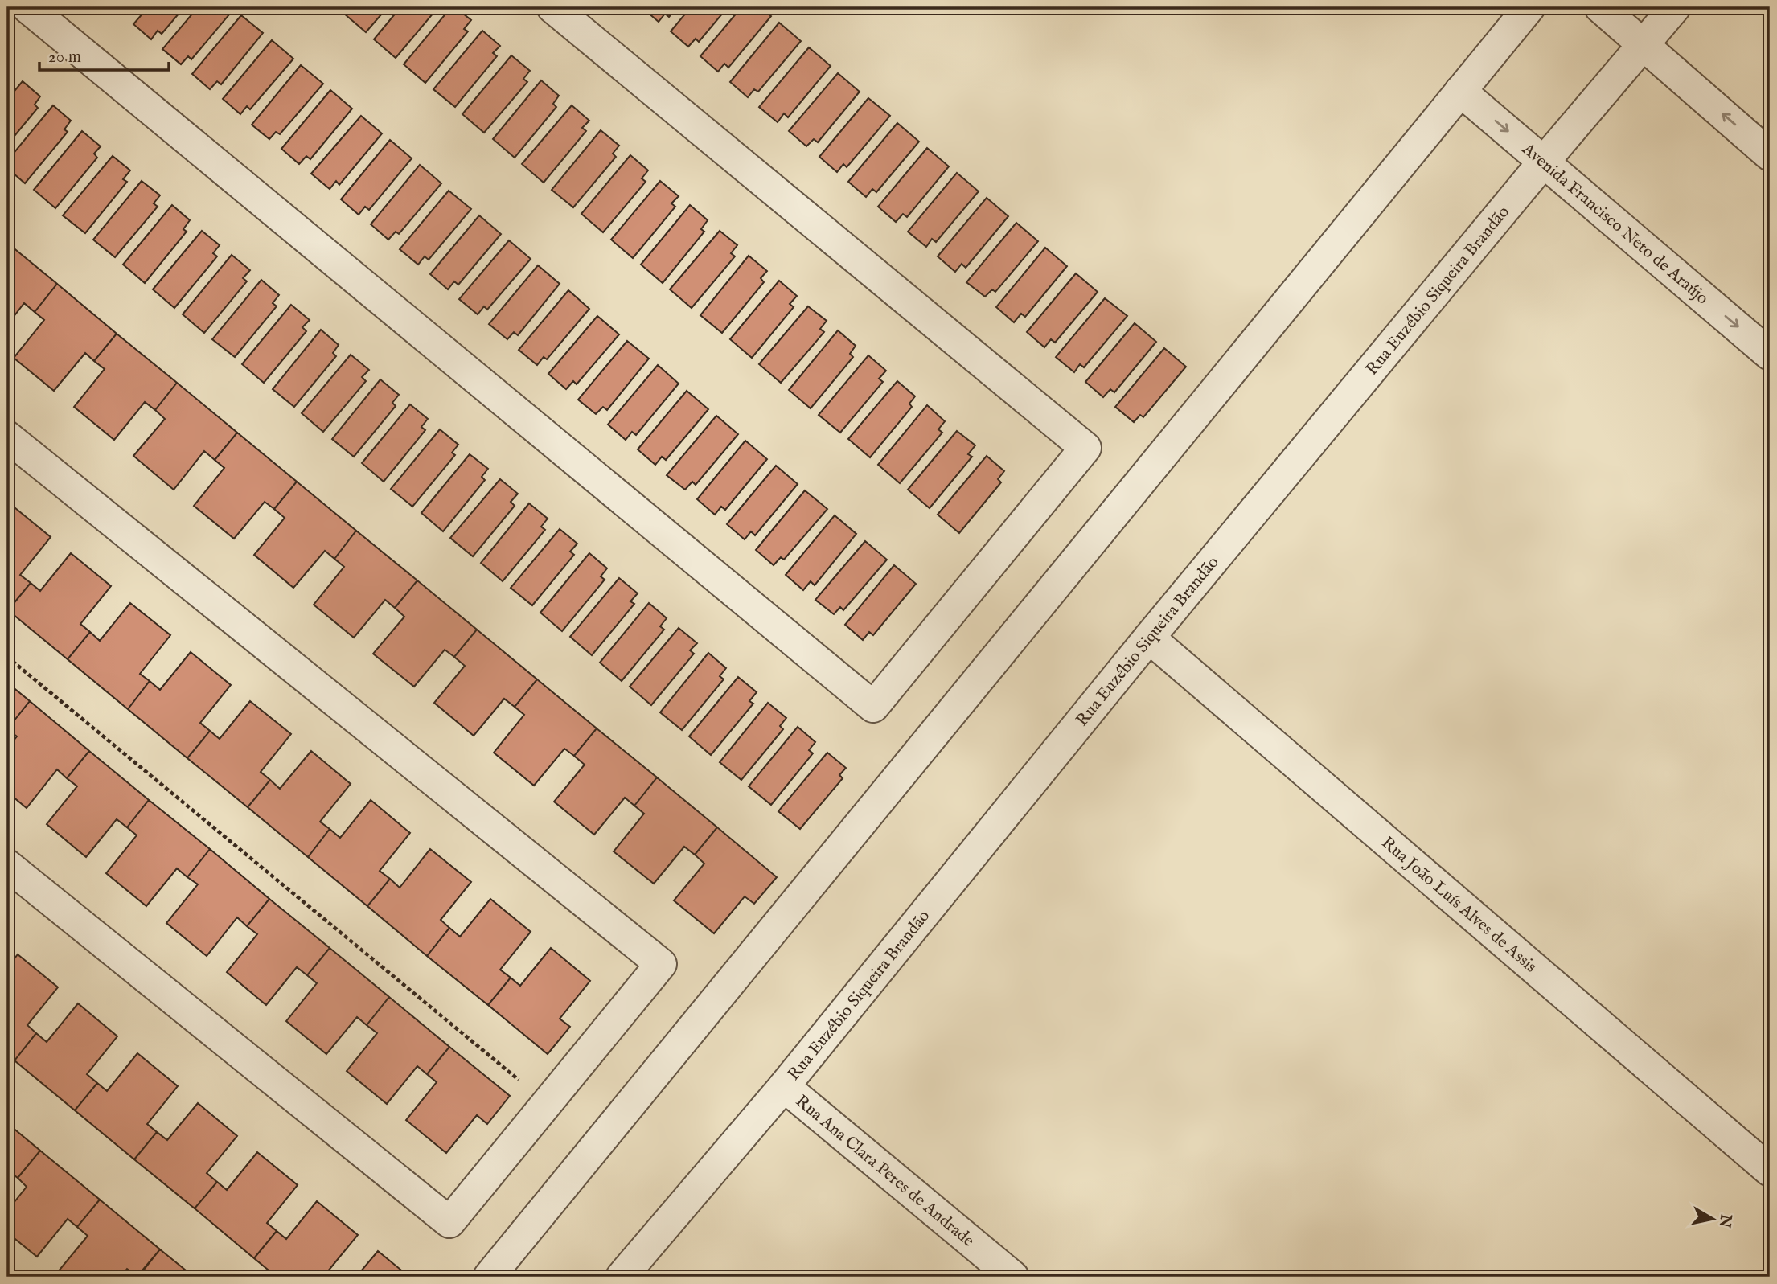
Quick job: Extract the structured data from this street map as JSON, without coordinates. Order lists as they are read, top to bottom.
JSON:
{
  "streets": {
    "street": [
      "Avenida Francisco Neto de Araújo",
      "Rua Euzébio Siqueira Brandão",
      "Rua João Luís Alves de Assis",
      "Rua Ana Clara Peres de Andrade"
    ]
  },
  "crossings": [
    ["Avenida Francisco Neto de Araújo", "Rua Euzébio Siqueira Brandão"],
    ["Rua Euzébio Siqueira Brandão", "Rua João Luís Alves de Assis"],
    ["Rua Euzébio Siqueira Brandão", "Rua Ana Clara Peres de Andrade"]
  ],
  "scale_bar": "20 m",
  "north": "right"
}
